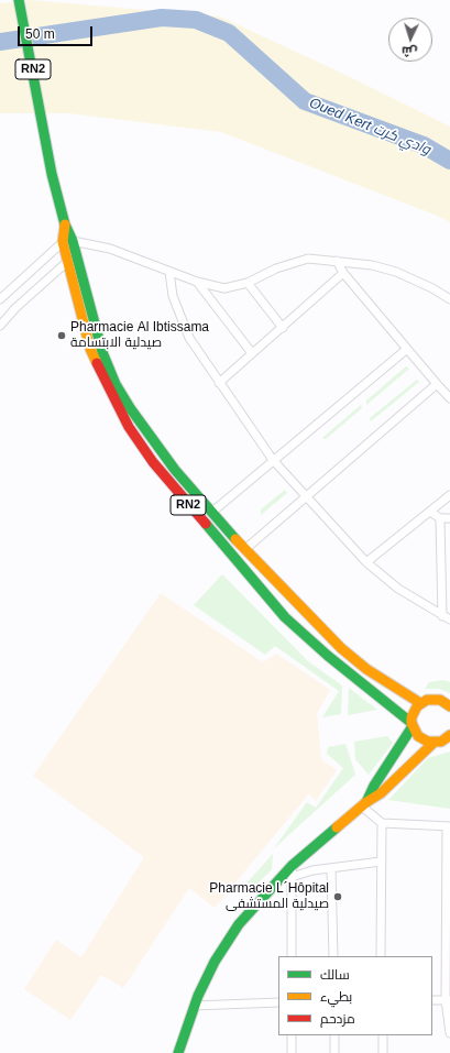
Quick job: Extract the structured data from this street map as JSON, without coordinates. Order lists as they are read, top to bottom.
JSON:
{
  "streets": {
    "main road": ["RN2"]
  },
  "water": ["Oued Kert وادي كرت"],
  "places": ["Pharmacie Al Ibtissama صيدلية الابتسامة", "Pharmacie L´Hôpital صيدلية المستشفى"],
  "legend": ["سالك", "بطيء", "مزدحم"],
  "scale_bar": "50 m",
  "north": "bottom"
}
